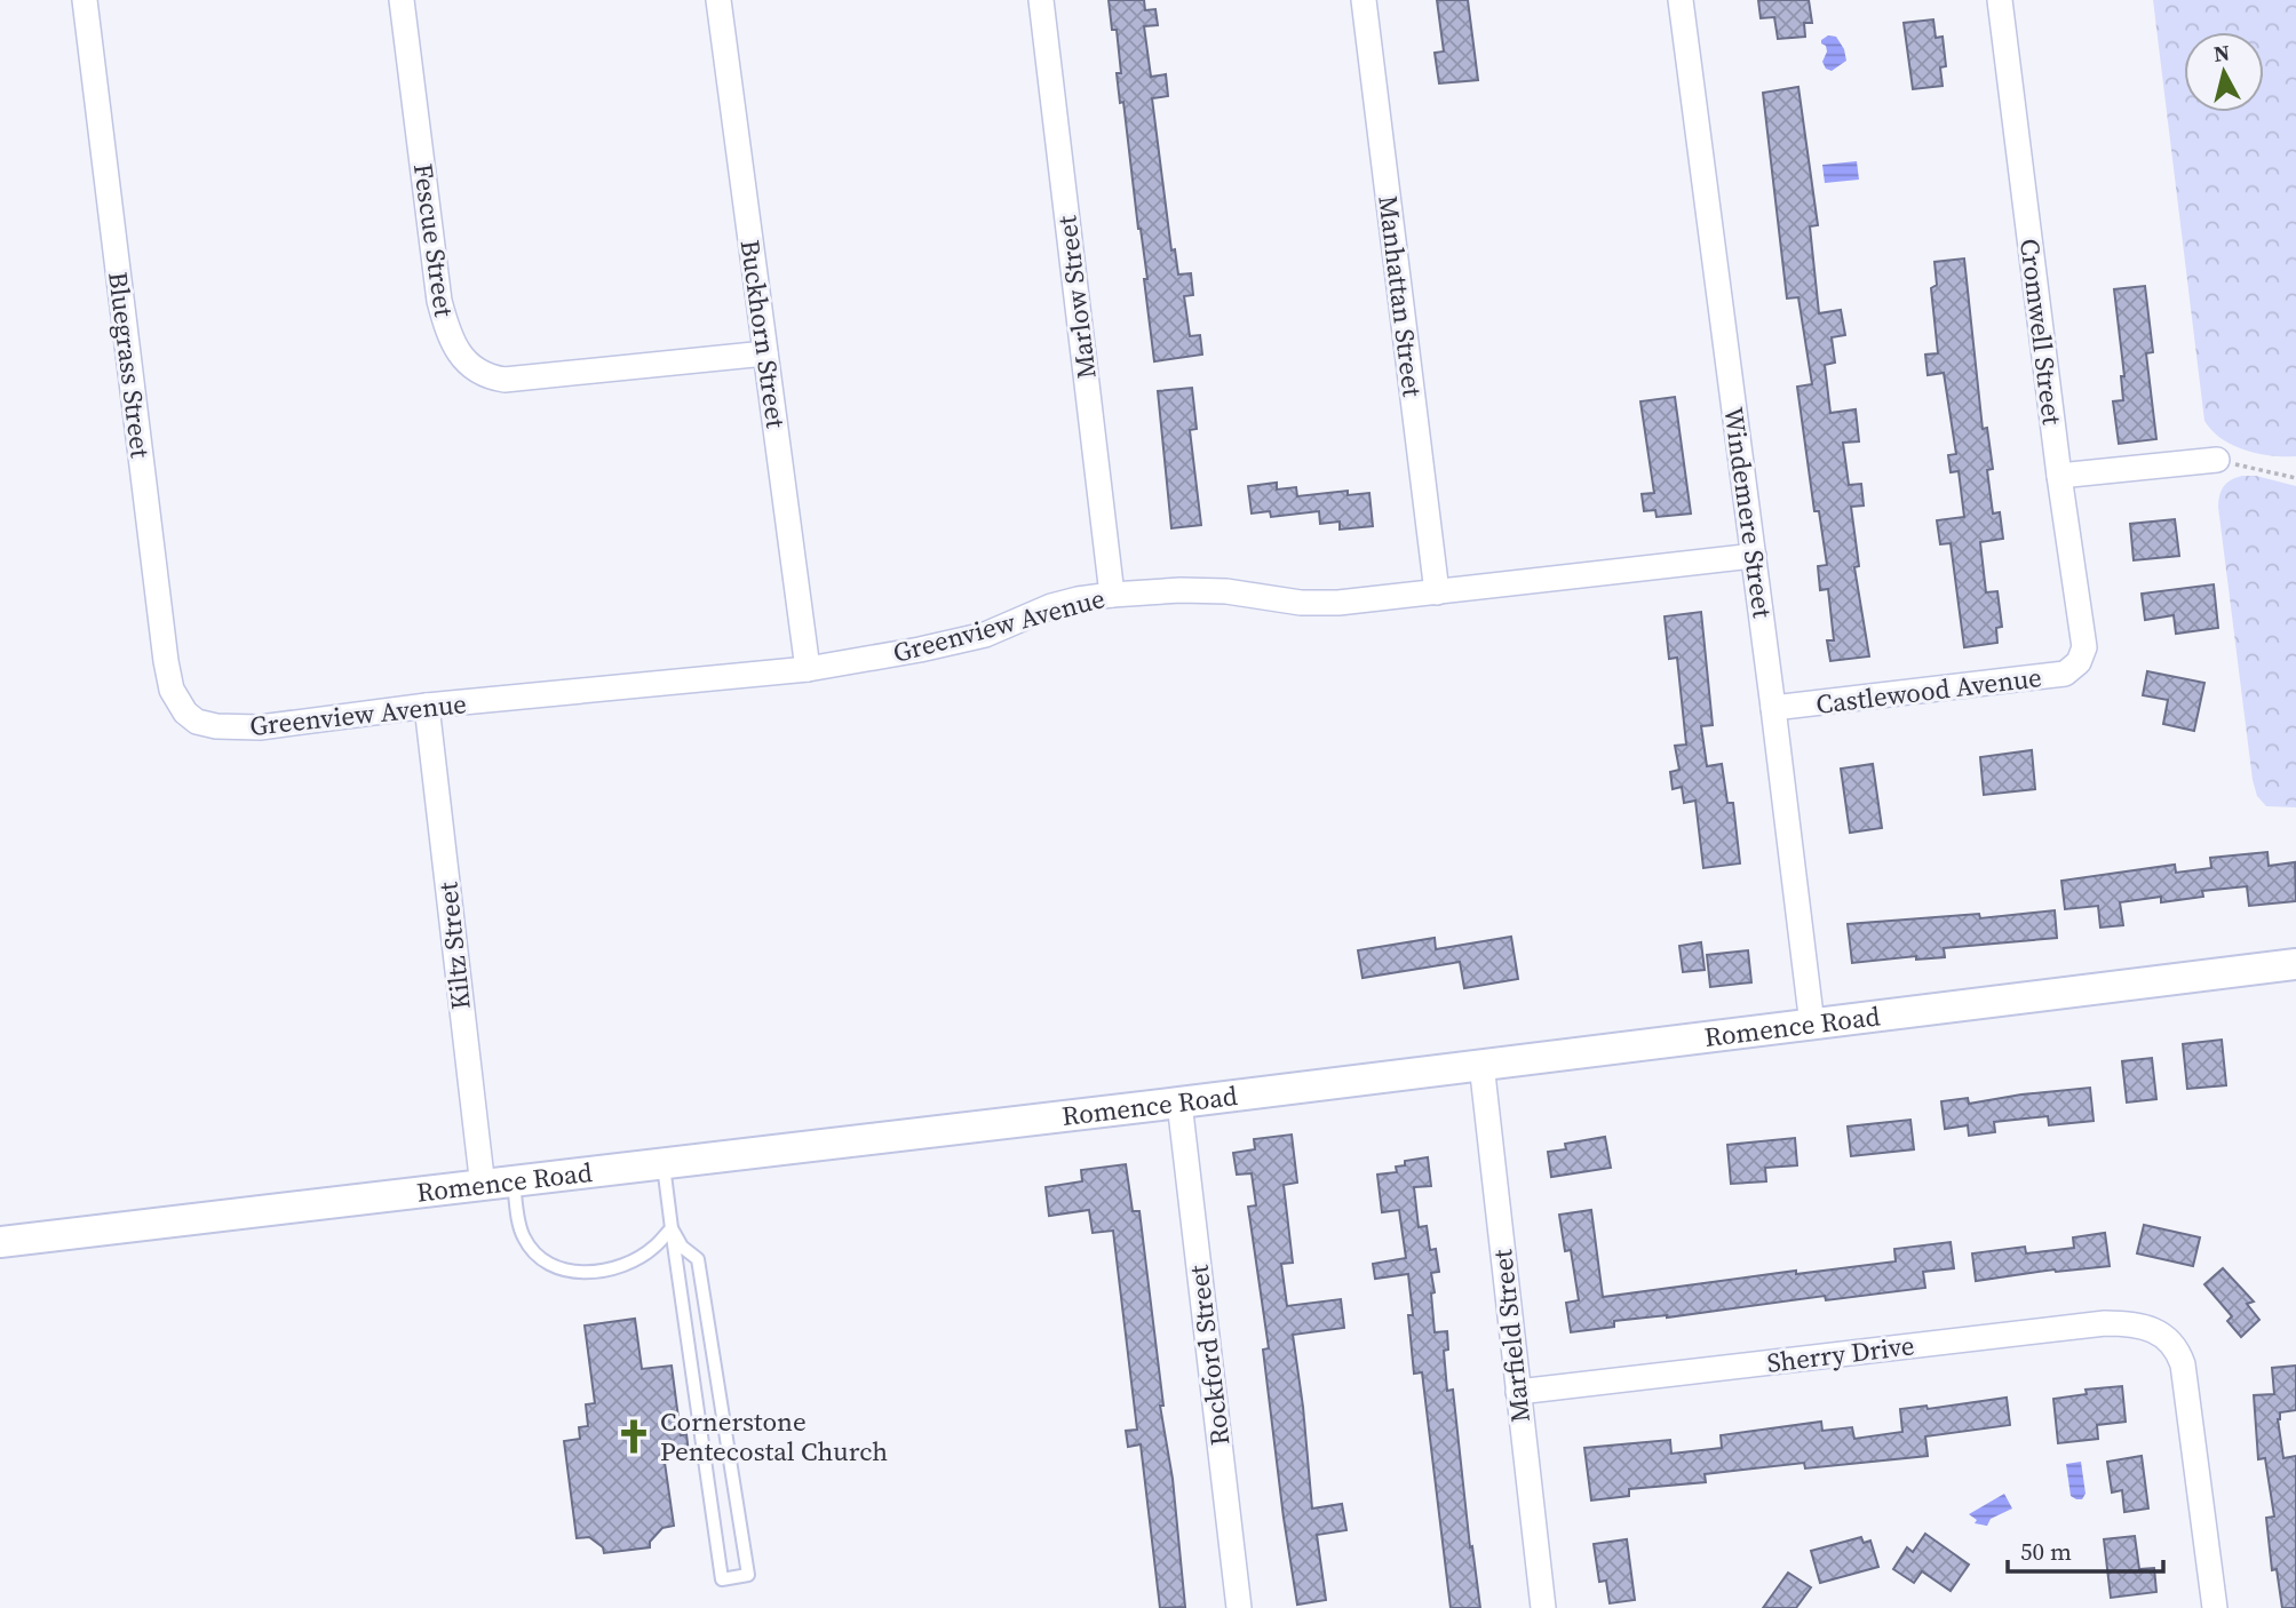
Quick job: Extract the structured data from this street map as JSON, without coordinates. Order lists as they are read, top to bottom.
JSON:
{
  "streets": {
    "street": [
      "Fescue Street",
      "Manhattan Street",
      "Marlow Street",
      "Cromwell Street",
      "Buckhorn Street",
      "Bluegrass Street",
      "Windemere Street",
      "Greenview Avenue",
      "Castlewood Avenue",
      "Kiltz Street",
      "Romence Road",
      "Marfield Street",
      "Sherry Drive",
      "Rockford Street"
    ]
  },
  "crossings": [
    ["Fescue Street", "Buckhorn Street"],
    ["Manhattan Street", "Greenview Avenue"],
    ["Marlow Street", "Greenview Avenue"],
    ["Cromwell Street", "Castlewood Avenue"],
    ["Buckhorn Street", "Greenview Avenue"],
    ["Bluegrass Street", "Greenview Avenue"],
    ["Windemere Street", "Greenview Avenue"],
    ["Windemere Street", "Castlewood Avenue"],
    ["Windemere Street", "Romence Road"],
    ["Greenview Avenue", "Kiltz Street"],
    ["Kiltz Street", "Romence Road"],
    ["Romence Road", "Marfield Street"],
    ["Romence Road", "Rockford Street"],
    ["Marfield Street", "Sherry Drive"]
  ],
  "places": {
    "church": ["Cornerstone Pentecostal Church"]
  },
  "scale_bar": "50 m",
  "north": "top"
}
